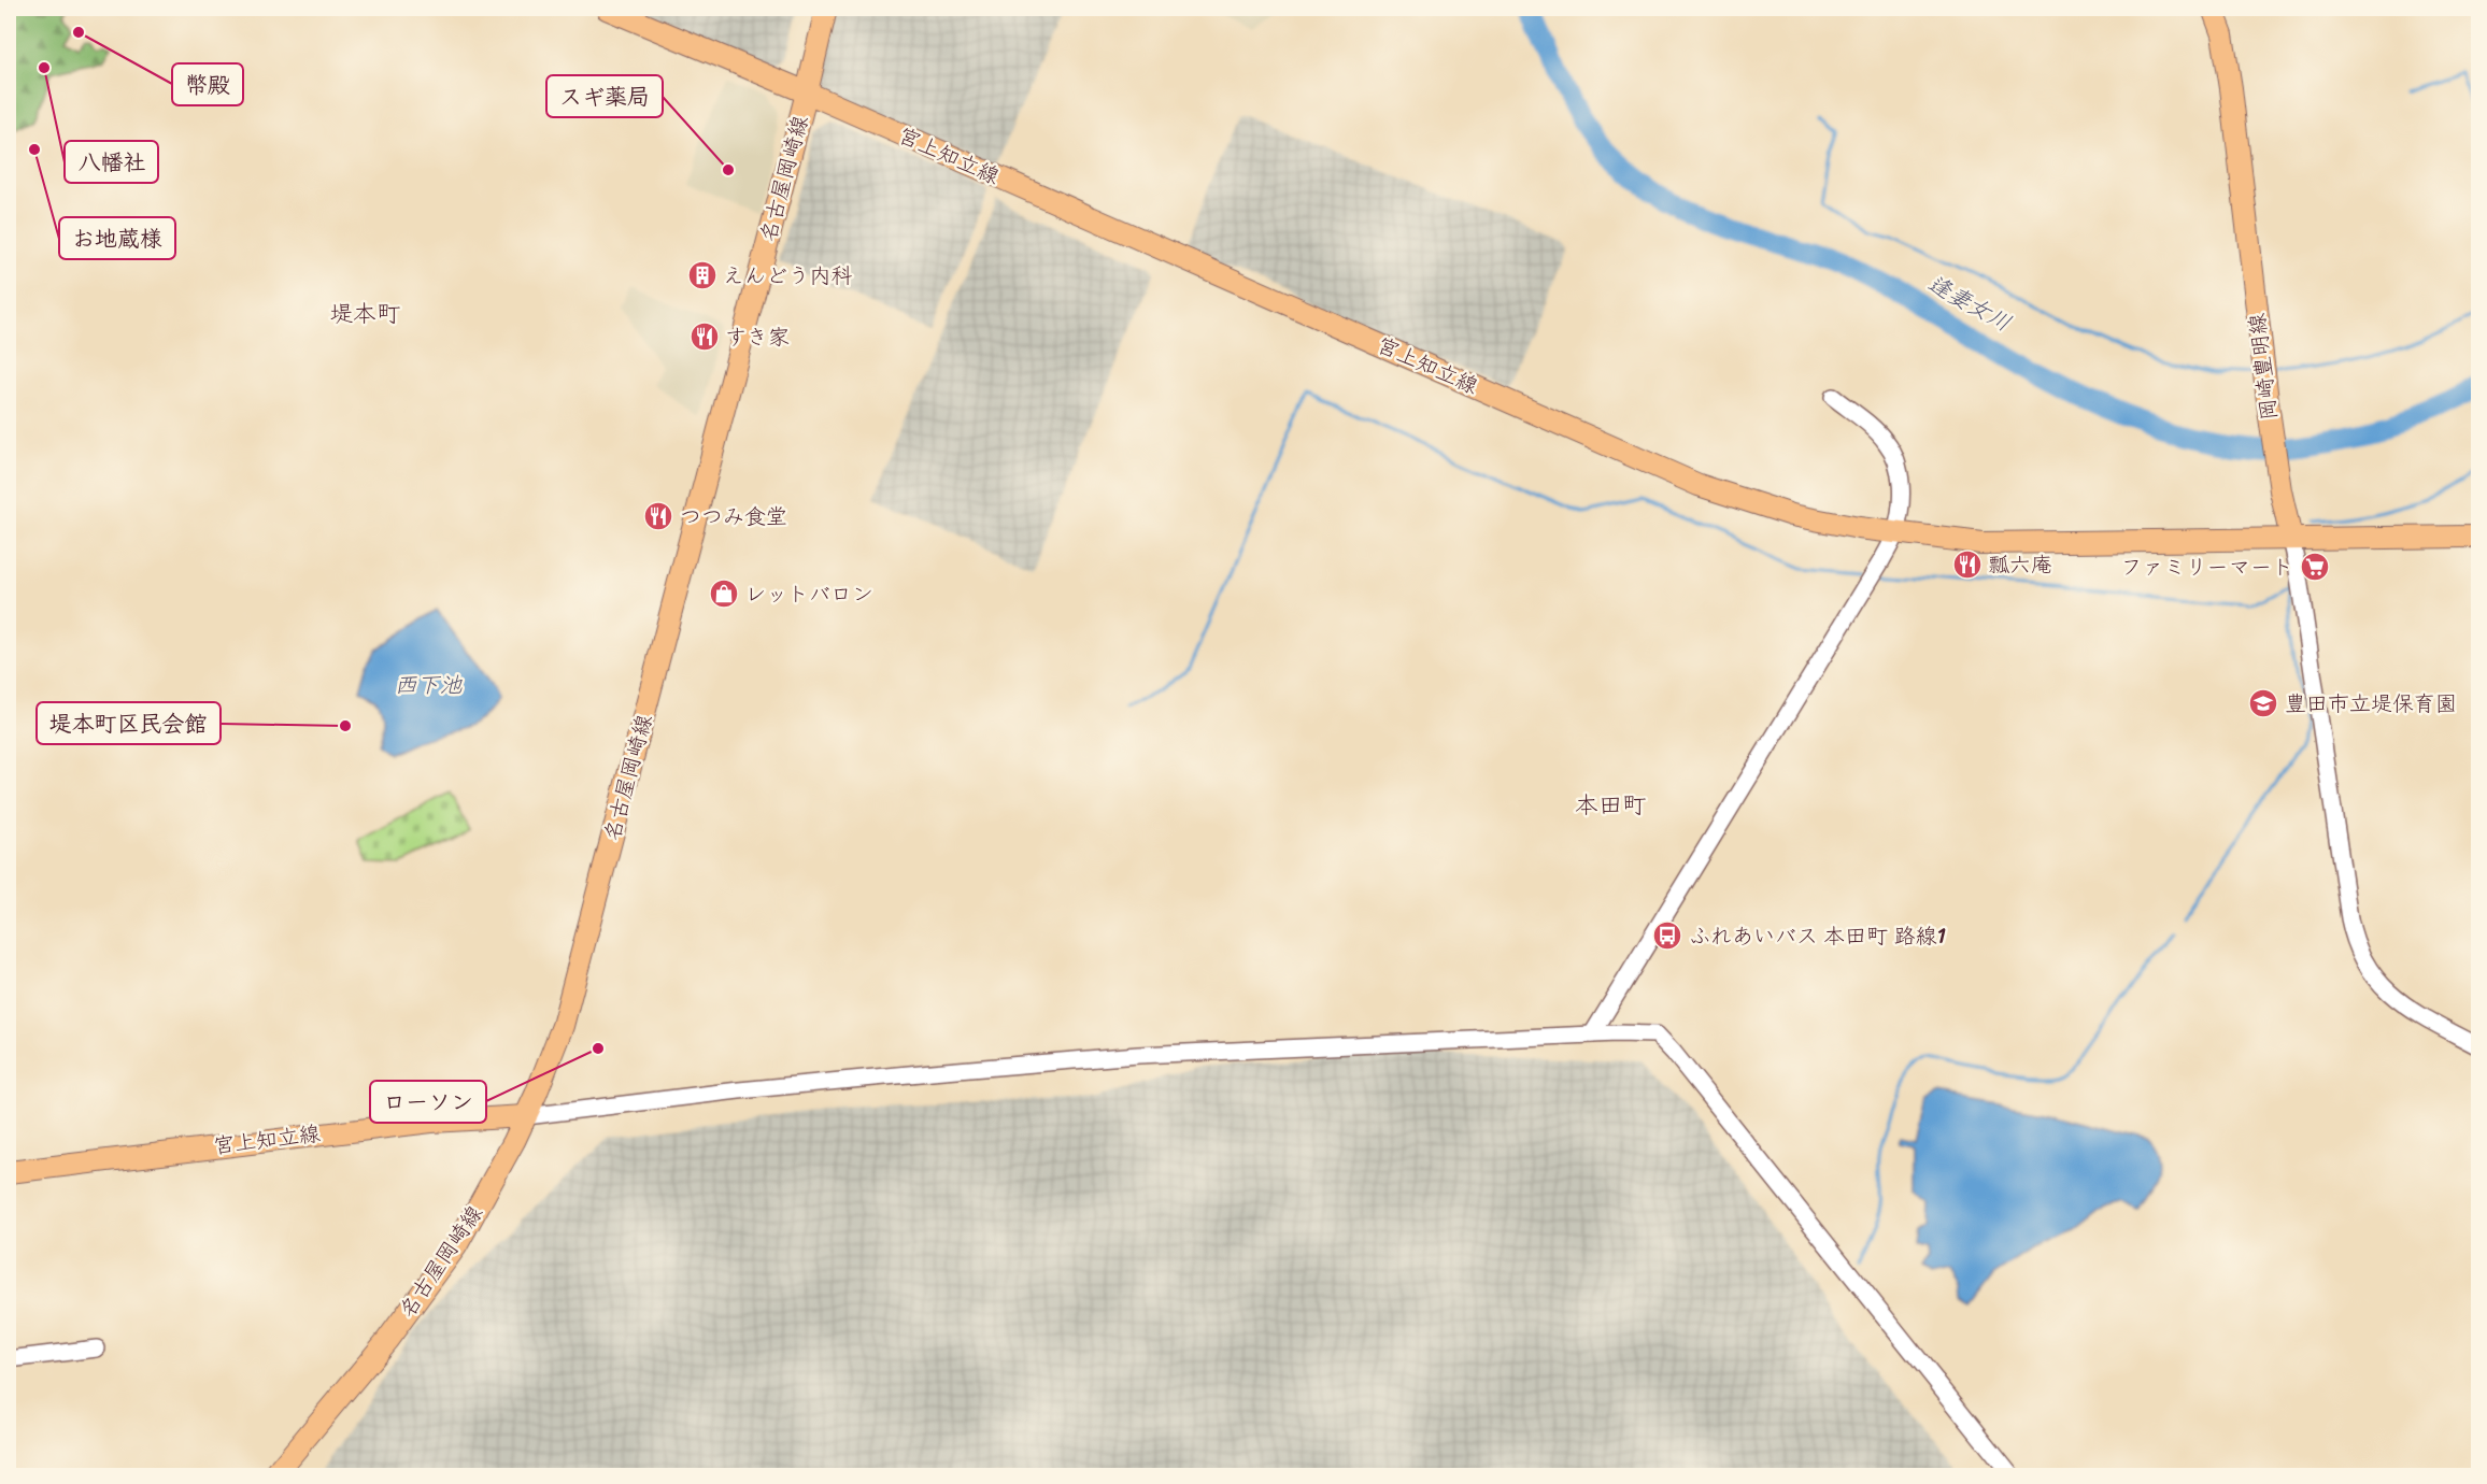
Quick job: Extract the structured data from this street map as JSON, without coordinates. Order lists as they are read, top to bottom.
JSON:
{
  "streets": {
    "main road": ["宮上知立線", "名古屋岡崎線", "岡崎豊明線"]
  },
  "crossings": [
    ["宮上知立線", "名古屋岡崎線"],
    ["宮上知立線", "岡崎豊明線"]
  ],
  "districts": ["堤本町", "本田町"],
  "water": ["逢妻女川", "西下池"],
  "places": {
    "other": [
      "幣殿",
      "八幡社",
      "お地蔵様",
      "スギ薬局",
      "堤本町区民会館",
      "ローソン"
    ],
    "building": ["えんどう内科"],
    "restaurant": ["すき家", "つつみ食堂", "瓢六庵"],
    "supermarket": ["ファミリーマート"],
    "shop": ["レットバロン"],
    "school or university": ["豊田市立堤保育園"],
    "bus stop": ["ふれあいバス 本田町 路線1"]
  }
}
